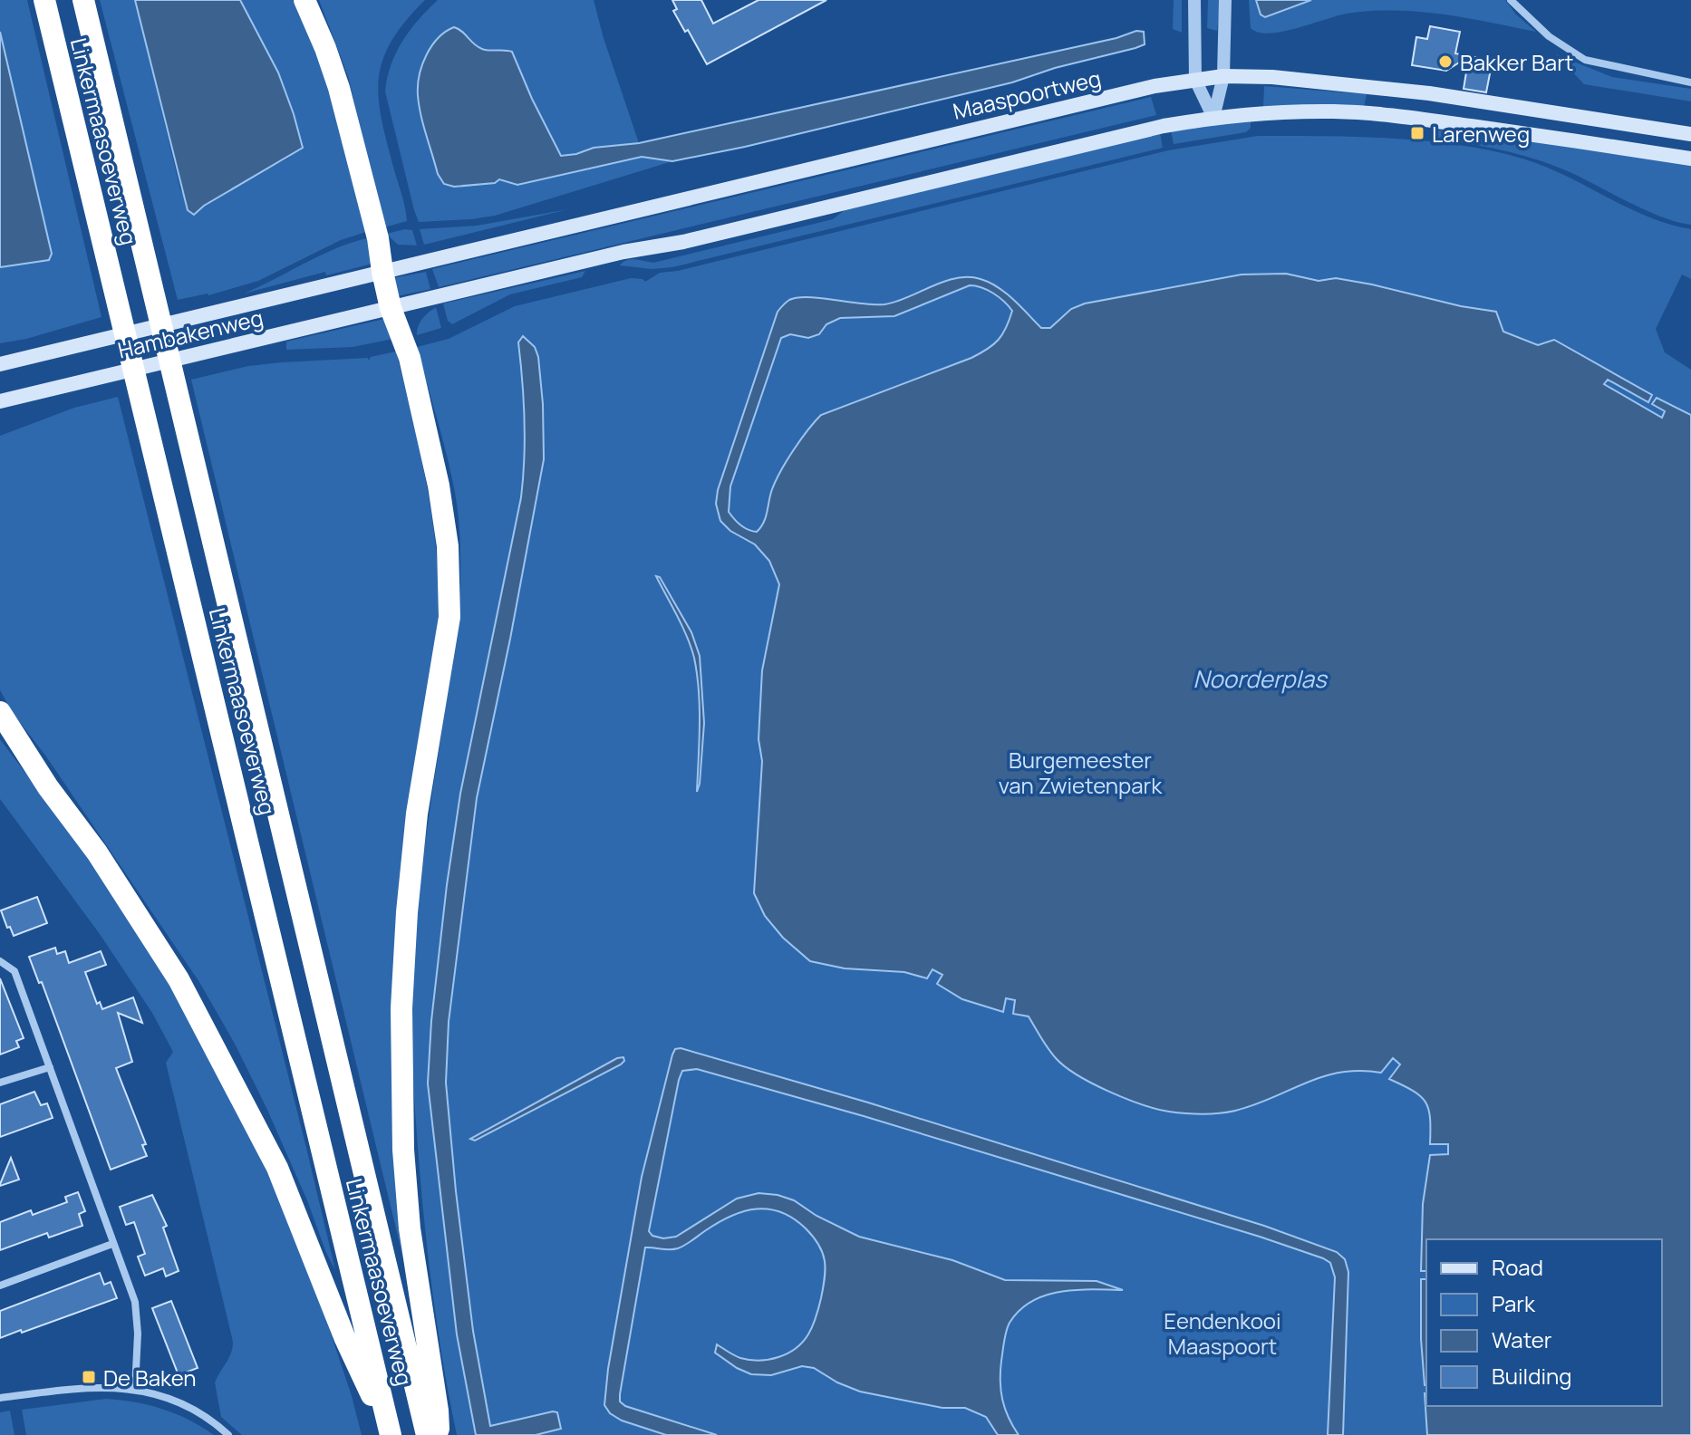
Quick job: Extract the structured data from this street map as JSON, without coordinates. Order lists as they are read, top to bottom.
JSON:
{
  "streets": {
    "highway": ["Linkermaasoeverweg"],
    "main road": ["Maaspoortweg", "Hambakenweg"]
  },
  "crossings": [
    ["Maaspoortweg", "Hambakenweg"]
  ],
  "water": ["Noorderplas"],
  "parks": ["Burgemeester van Zwietenpark", "Eendenkooi Maaspoort"],
  "places": {
    "other": ["Bakker Bart"],
    "transit": ["Larenweg", "De Baken"]
  },
  "legend": [
    "Road",
    "Park",
    "Water",
    "Building"
  ]
}
